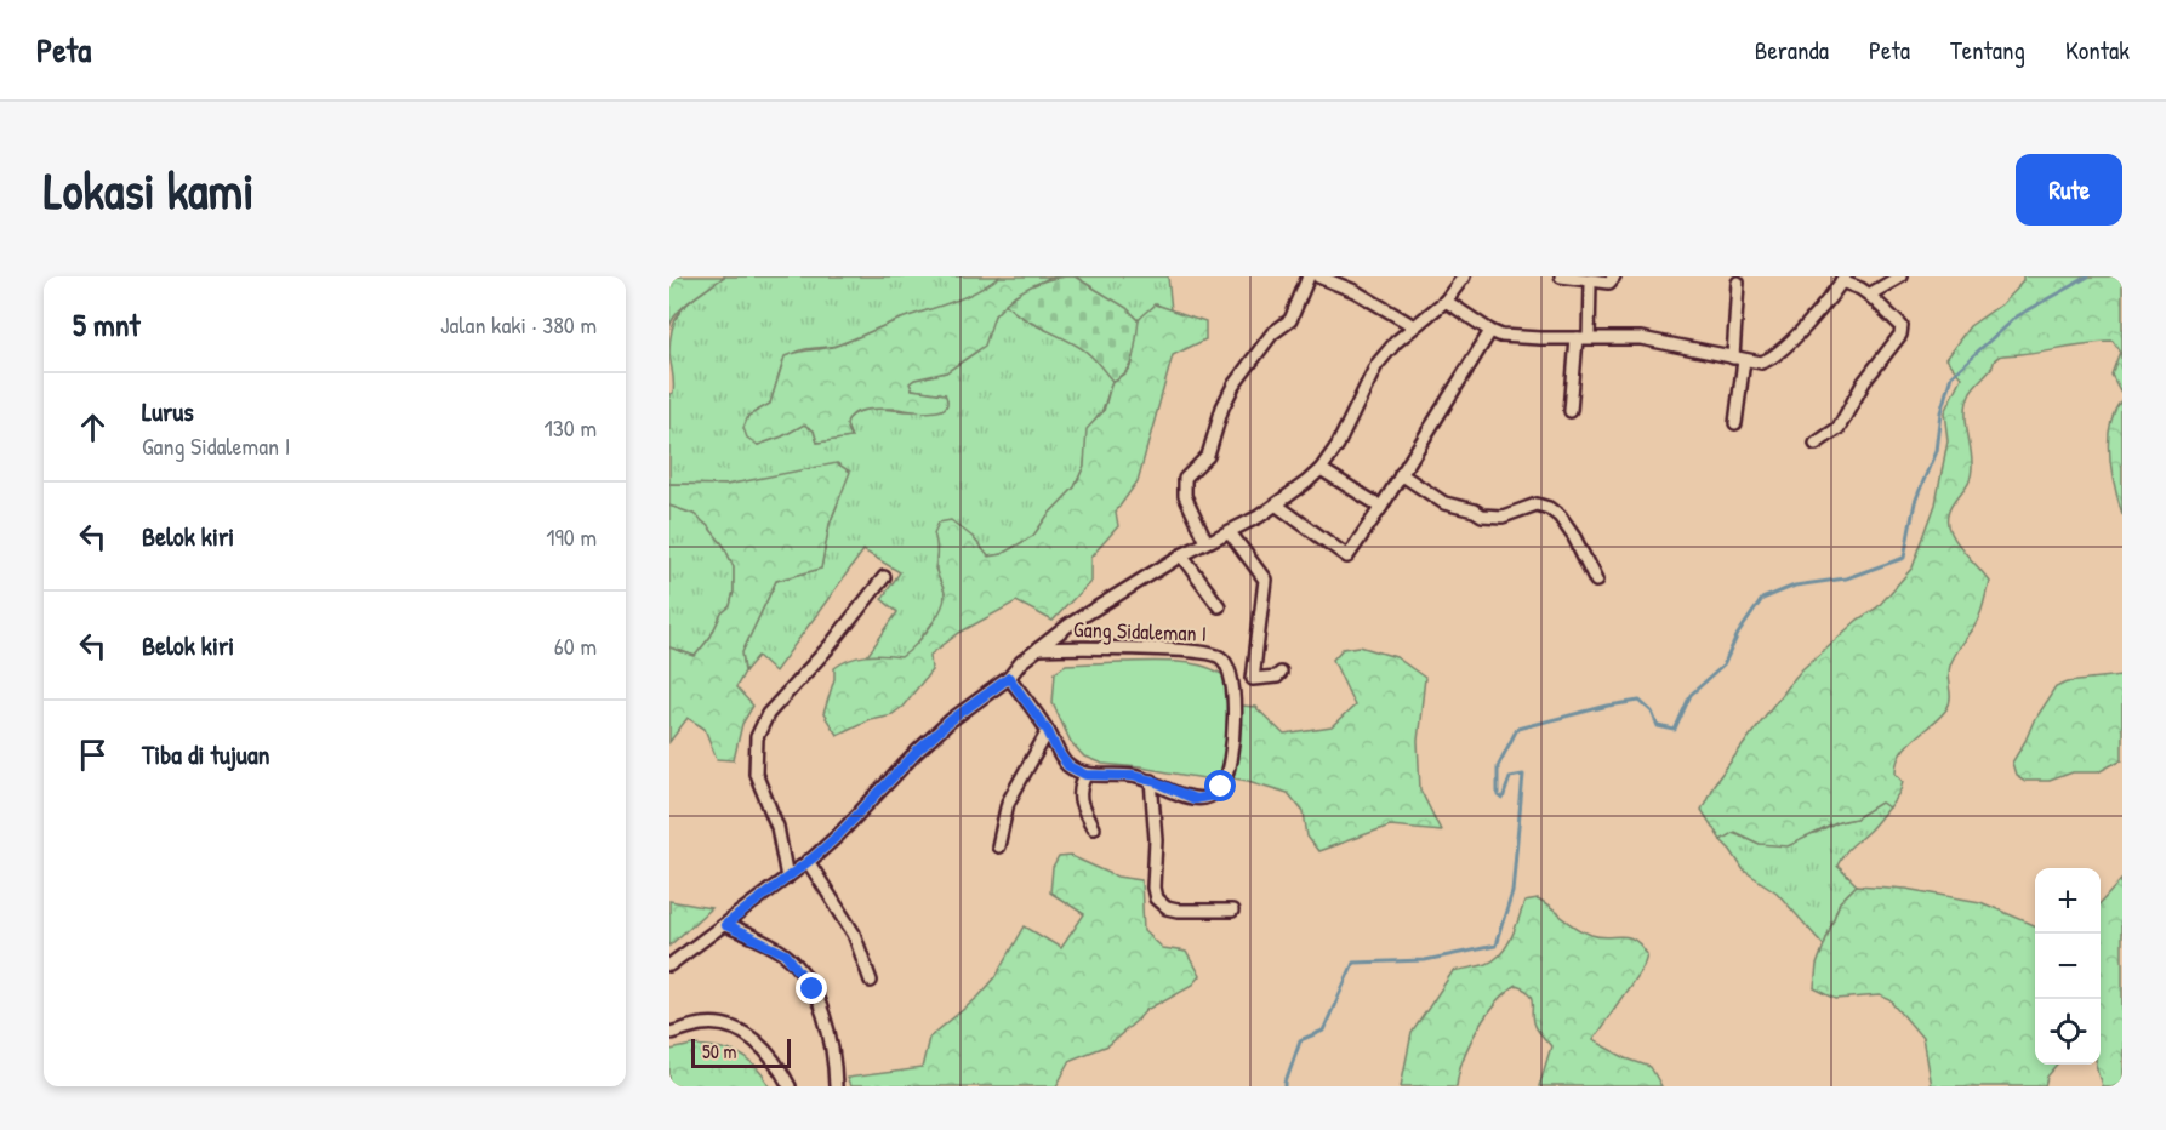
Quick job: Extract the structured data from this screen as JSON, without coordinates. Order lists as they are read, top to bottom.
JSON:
{
  "streets": {
    "street": ["Gang Sidaleman I"]
  },
  "scale_bar": "50 m",
  "page": {
    "header": "Peta",
    "nav": [
      "Beranda",
      "Peta",
      "Tentang",
      "Kontak"
    ],
    "buttons": "Rute",
    "title": "Lokasi kami",
    "heading": ["5 mnt", "Jalan kaki · 380 m"],
    "list": [
      ["Lurus", "Gang Sidaleman I", "130 m"],
      ["Belok kiri", "190 m"],
      ["Belok kiri", "60 m"],
      "Tiba di tujuan"
    ],
    "map_buttons": ["+", "−"],
    "scale": "50 m"
  }
}
